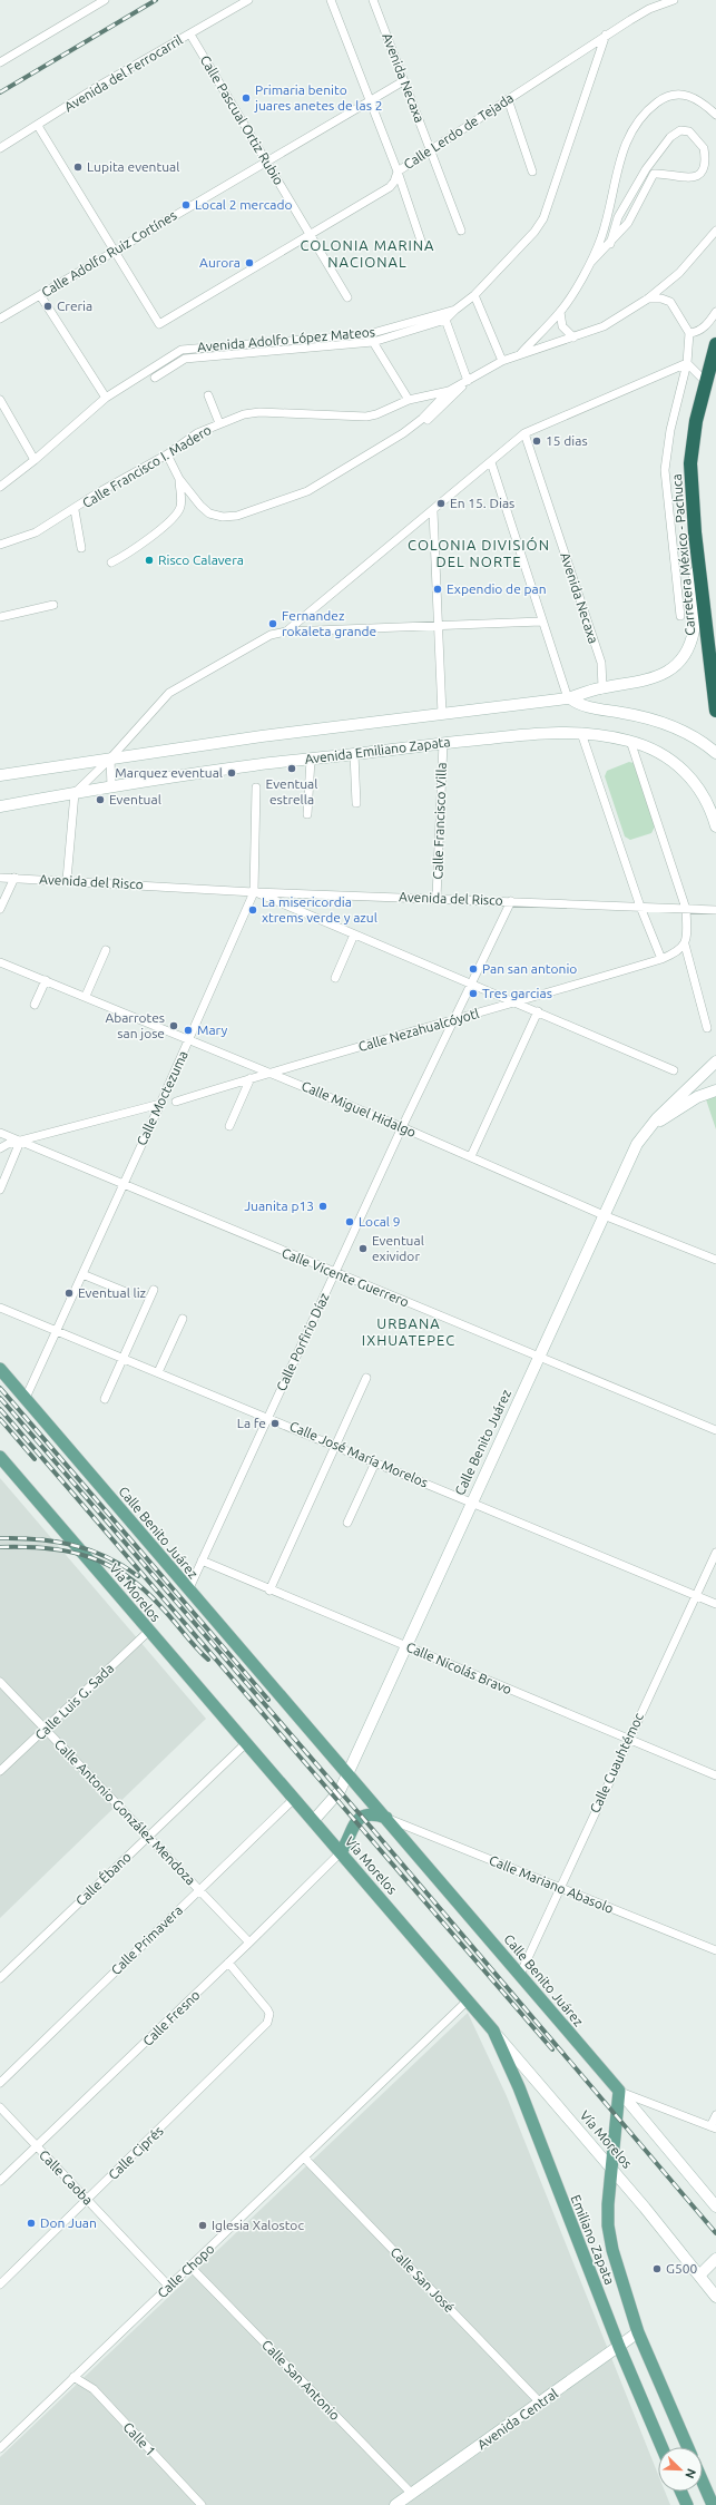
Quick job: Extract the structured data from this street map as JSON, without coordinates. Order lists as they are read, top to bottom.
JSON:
{
  "streets": {
    "highway": ["Carretera México - Pachuca"],
    "main road": [
      "Avenida Emiliano Zapata",
      "Calle Benito Juárez",
      "Vía Morelos",
      "Emiliano Zapata",
      "Avenida Central"
    ],
    "street": [
      "Avenida del Ferrocarril",
      "Avenida Necaxa",
      "Calle Pascual Ortiz Rubio",
      "Calle Lerdo de Tejada",
      "Calle Adolfo Ruiz Cortínes",
      "Avenida Adolfo López Mateos",
      "Calle Francisco I. Madero",
      "Calle Francisco Villa",
      "Avenida del Risco",
      "Calle Nezahualcóyotl",
      "Calle Moctezuma",
      "Calle Miguel Hidalgo",
      "Calle Vicente Guerrero",
      "Calle Porfirio Díaz",
      "Calle José María Morelos",
      "Calle Nicolás Bravo",
      "Calle Luis G. Sada",
      "Calle Cuauhtémoc",
      "Calle Antonio González Mendoza",
      "Calle Ébano",
      "Calle Mariano Abasolo",
      "Calle Primavera",
      "Calle Fresno",
      "Calle Ciprés",
      "Calle Caoba",
      "Calle Chopo",
      "Calle San José",
      "Calle San Antonio",
      "Calle 1"
    ]
  },
  "crossings": [
    ["Avenida del Ferrocarril", "Calle Pascual Ortiz Rubio"],
    ["Avenida Necaxa", "Calle Lerdo de Tejada"],
    ["Avenida Necaxa", "Calle Adolfo Ruiz Cortínes"],
    ["Avenida Necaxa", "Avenida Emiliano Zapata"],
    ["Calle Pascual Ortiz Rubio", "Calle Lerdo de Tejada"],
    ["Calle Pascual Ortiz Rubio", "Calle Adolfo Ruiz Cortínes"],
    ["Calle Lerdo de Tejada", "Calle Adolfo Ruiz Cortínes"],
    ["Calle Lerdo de Tejada", "Avenida Adolfo López Mateos"],
    ["Carretera México - Pachuca", "Avenida Emiliano Zapata"],
    ["Avenida Emiliano Zapata", "Calle Francisco Villa"],
    ["Calle Francisco Villa", "Avenida del Risco"],
    ["Avenida del Risco", "Calle Moctezuma"],
    ["Avenida del Risco", "Calle Porfirio Díaz"],
    ["Calle Nezahualcóyotl", "Calle Miguel Hidalgo"],
    ["Calle Nezahualcóyotl", "Calle Porfirio Díaz"],
    ["Calle Moctezuma", "Calle Miguel Hidalgo"],
    ["Calle Moctezuma", "Calle Vicente Guerrero"],
    ["Calle Moctezuma", "Calle Benito Juárez"],
    ["Calle Moctezuma", "Calle José María Morelos"],
    ["Calle Miguel Hidalgo", "Calle Porfirio Díaz"],
    ["Calle Miguel Hidalgo", "Calle Benito Juárez"],
    ["Calle Vicente Guerrero", "Calle Porfirio Díaz"],
    ["Calle Vicente Guerrero", "Calle Benito Juárez"],
    ["Calle Porfirio Díaz", "Calle Benito Juárez"],
    ["Calle Porfirio Díaz", "Calle José María Morelos"],
    ["Calle Porfirio Díaz", "Calle Nicolás Bravo"],
    ["Calle Benito Juárez", "Calle José María Morelos"],
    ["Calle Benito Juárez", "Vía Morelos"],
    ["Calle Benito Juárez", "Calle Nicolás Bravo"],
    ["Calle Benito Juárez", "Calle Cuauhtémoc"],
    ["Calle Benito Juárez", "Calle Mariano Abasolo"],
    ["Calle Benito Juárez", "Emiliano Zapata"],
    ["Calle José María Morelos", "Calle Cuauhtémoc"],
    ["Vía Morelos", "Calle Luis G. Sada"],
    ["Vía Morelos", "Calle Ébano"],
    ["Vía Morelos", "Calle Primavera"],
    ["Vía Morelos", "Calle Fresno"],
    ["Vía Morelos", "Emiliano Zapata"],
    ["Vía Morelos", "Calle Chopo"],
    ["Calle Nicolás Bravo", "Calle Cuauhtémoc"],
    ["Calle Luis G. Sada", "Calle Antonio González Mendoza"],
    ["Calle Cuauhtémoc", "Calle Mariano Abasolo"],
    ["Calle Antonio González Mendoza", "Calle Ébano"],
    ["Calle Antonio González Mendoza", "Calle Primavera"],
    ["Calle Antonio González Mendoza", "Calle Fresno"],
    ["Calle Fresno", "Calle Ciprés"],
    ["Calle Fresno", "Calle Caoba"],
    ["Calle Ciprés", "Calle Caoba"],
    ["Calle Caoba", "Calle Chopo"],
    ["Emiliano Zapata", "Avenida Central"],
    ["Calle Chopo", "Calle San José"],
    ["Calle Chopo", "Calle San Antonio"],
    ["Calle Chopo", "Calle 1"],
    ["Calle San José", "Avenida Central"],
    ["Calle San Antonio", "Avenida Central"]
  ],
  "districts": ["COLONIA MARINA NACIONAL", "COLONIA DIVISIÓN DEL NORTE", "URBANA IXHUATEPEC"],
  "places": [
    "Primaria benito juares anetes de las 2",
    "Lupita eventual",
    "Local 2 mercado",
    "Aurora",
    "Creria",
    "15 dias",
    "En 15. Dias",
    "Risco Calavera",
    "Expendio de pan",
    "Fernandez rokaleta grande",
    "Eventual estrella",
    "Marquez eventual",
    "Eventual",
    "La misericordia xtrems verde y azul",
    "Pan san antonio",
    "Tres garcias",
    "Abarrotes san jose",
    "Mary",
    "Juanita p13",
    "Local 9",
    "Eventual exividor",
    "Eventual liz",
    "La fe",
    "Don Juan",
    "Iglesia Xalostoc",
    "G500"
  ],
  "north": "bottom right"
}
